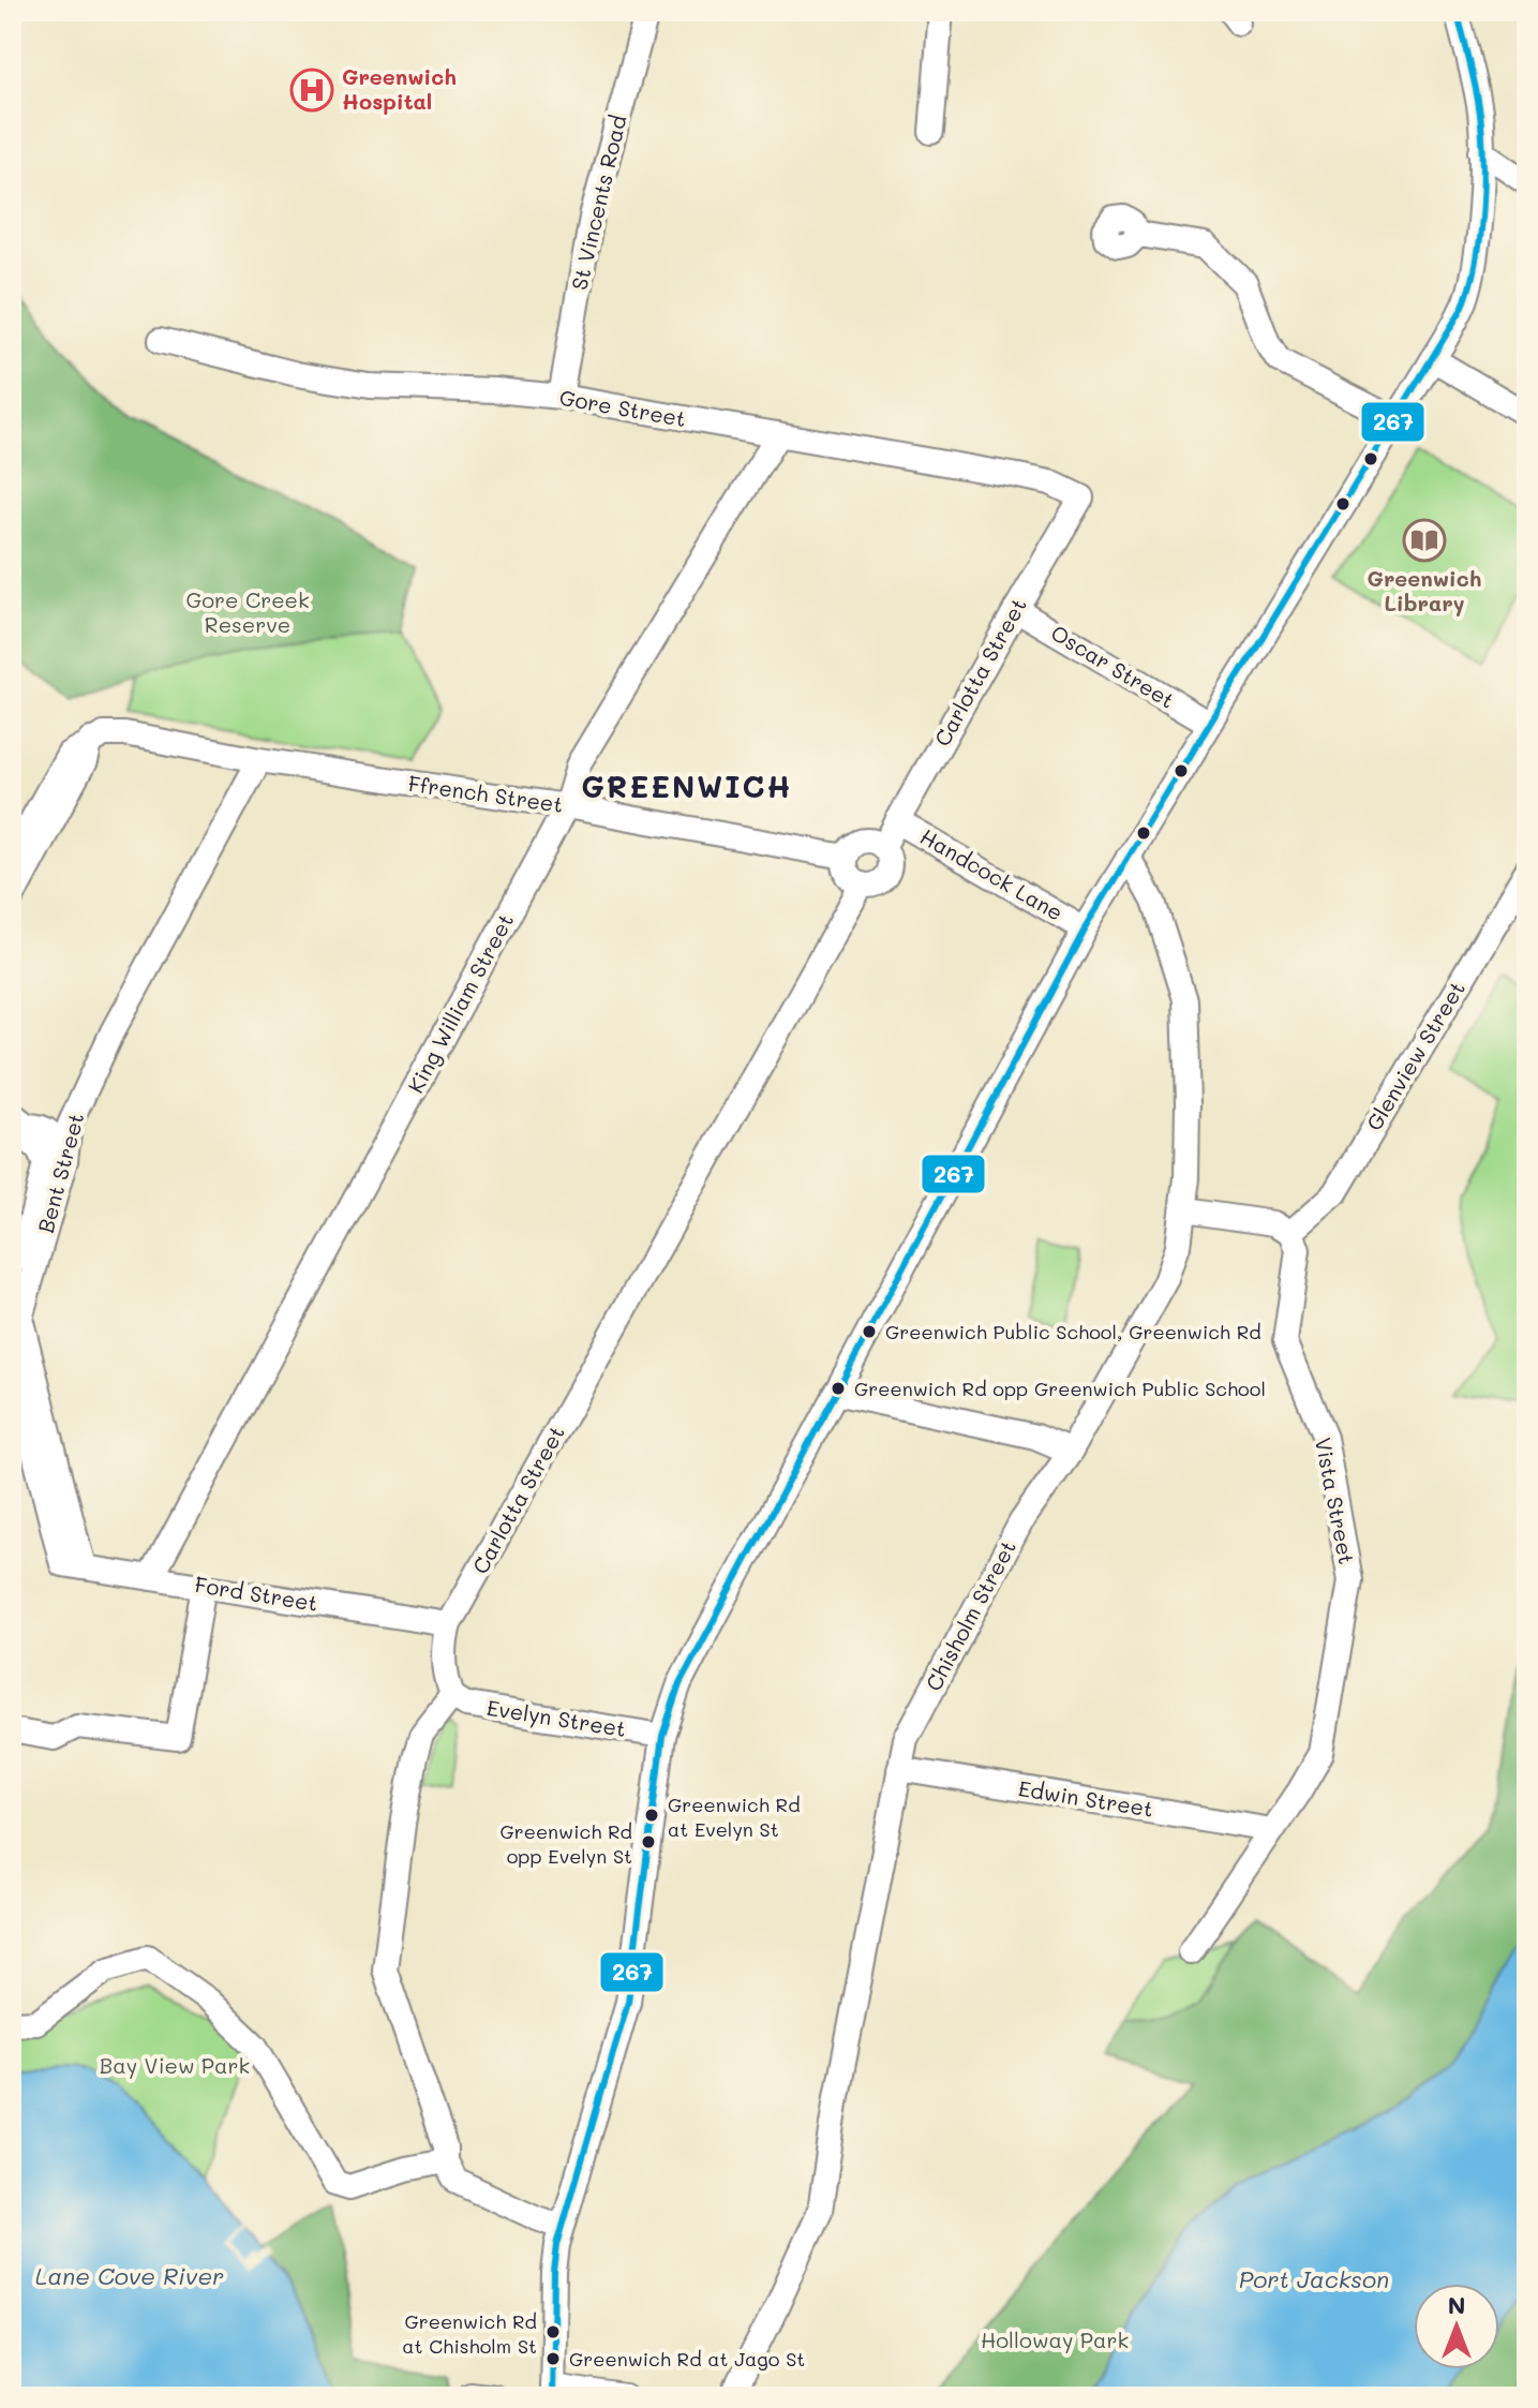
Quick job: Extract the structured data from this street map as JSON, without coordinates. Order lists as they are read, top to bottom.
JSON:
{
  "streets": {
    "street": [
      "St Vincents Road",
      "Gore Street",
      "Oscar Street",
      "Carlotta Street",
      "Ffrench Street",
      "Handcock Lane",
      "King William Street",
      "Glenview Street",
      "Bent Street",
      "Vista Street",
      "Ford Street",
      "Chisholm Street",
      "Evelyn Street",
      "Edwin Street"
    ]
  },
  "crossings": [
    ["St Vincents Road", "Gore Street"],
    ["Gore Street", "Carlotta Street"],
    ["Gore Street", "King William Street"],
    ["Oscar Street", "Carlotta Street"],
    ["Carlotta Street", "Ffrench Street"],
    ["Carlotta Street", "Handcock Lane"],
    ["Carlotta Street", "Ford Street"],
    ["Carlotta Street", "Evelyn Street"],
    ["Ffrench Street", "King William Street"],
    ["Ffrench Street", "Bent Street"],
    ["King William Street", "Ford Street"],
    ["Glenview Street", "Vista Street"],
    ["Bent Street", "Ford Street"],
    ["Vista Street", "Edwin Street"],
    ["Chisholm Street", "Edwin Street"]
  ],
  "districts": ["GREENWICH"],
  "water": ["Lane Cove River", "Port Jackson"],
  "parks": ["Gore Creek Reserve", "Bay View Park", "Holloway Park"],
  "places": {
    "hospital": ["Greenwich Hospital"],
    "library": ["Greenwich Library"],
    "other": [
      "Greenwich Public School, Greenwich Rd",
      "Greenwich Rd opp Greenwich Public School",
      "Greenwich Rd at Evelyn St",
      "Greenwich Rd opp Evelyn St",
      "Greenwich Rd at Chisholm St",
      "Greenwich Rd at Jago St"
    ]
  },
  "lines": ["transit line 267"],
  "north": "top"
}
